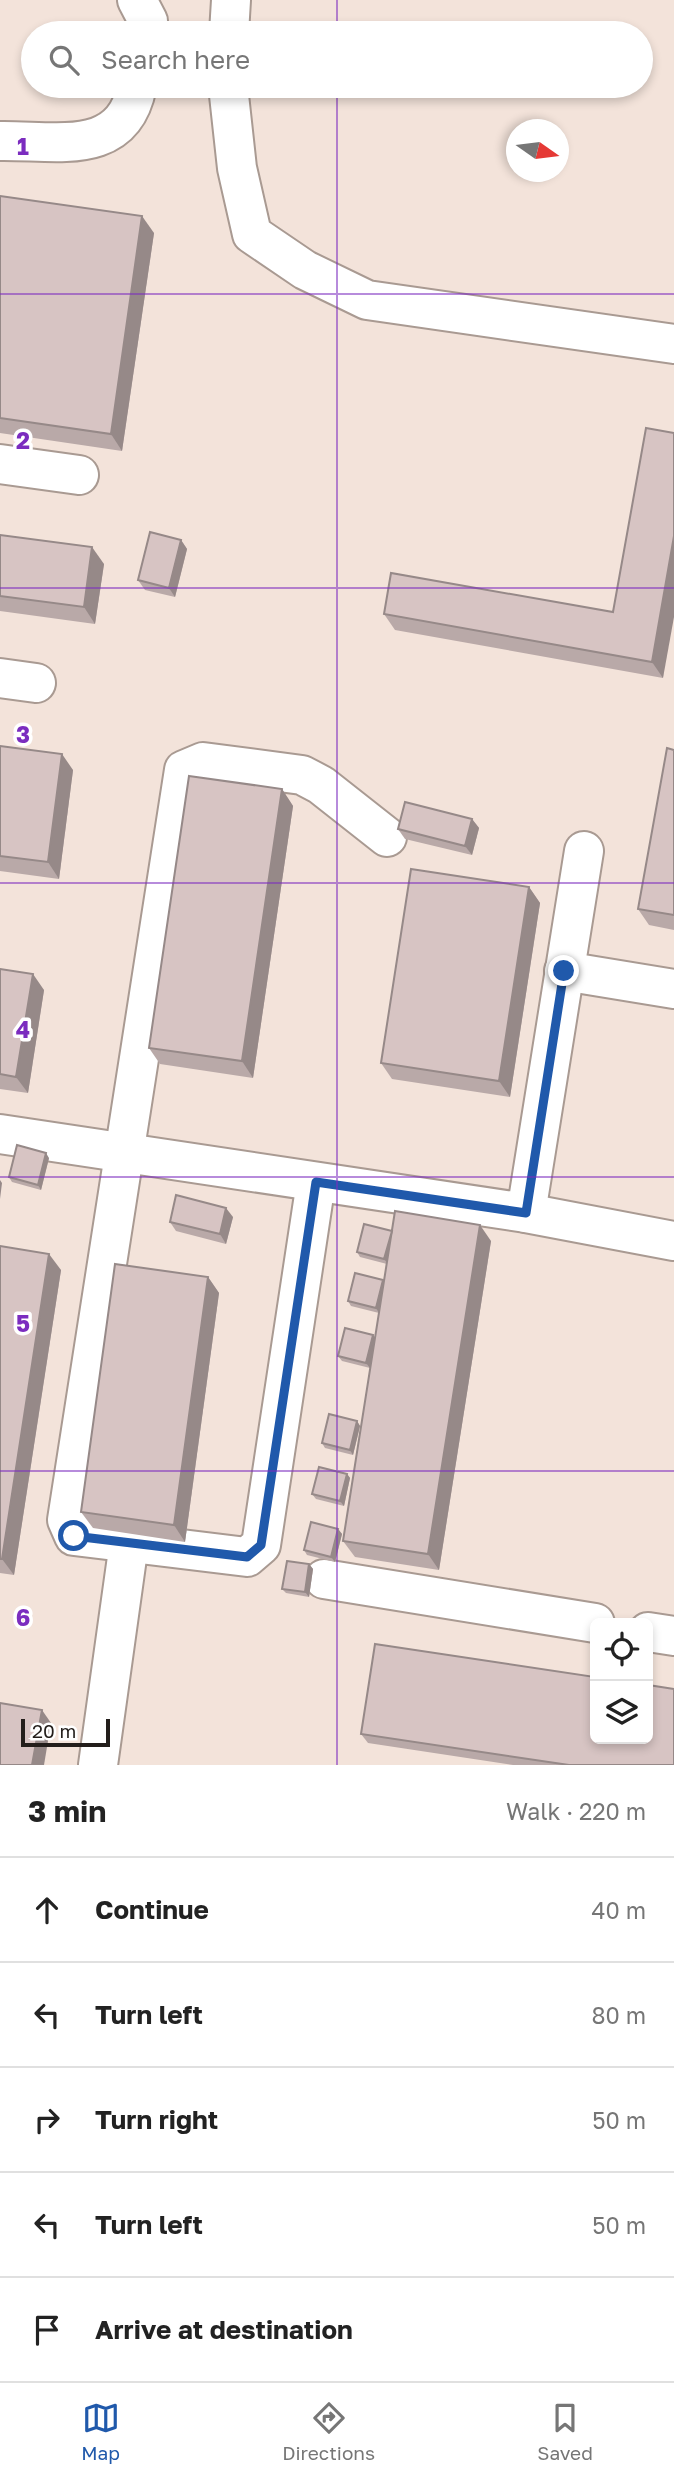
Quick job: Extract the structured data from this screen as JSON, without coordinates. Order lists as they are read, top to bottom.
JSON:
{
  "scale_bar": "20 m",
  "north": "right",
  "page": {
    "search": "Search here",
    "scale": "20 m",
    "heading": ["3 min", "Walk · 220 m"],
    "list": [
      ["Continue", "40 m"],
      ["Turn left", "80 m"],
      ["Turn right", "50 m"],
      ["Turn left", "50 m"],
      "Arrive at destination"
    ],
    "nav": ["Map", "Directions", "Saved"]
  },
  "grid": {
    "rows": [
      "1",
      "2",
      "3",
      "4",
      "5",
      "6"
    ]
  }
}
